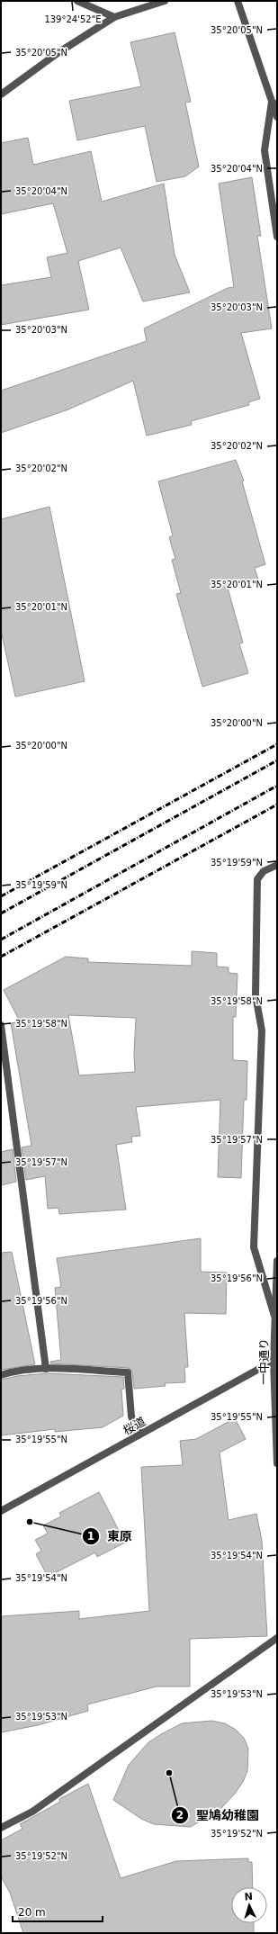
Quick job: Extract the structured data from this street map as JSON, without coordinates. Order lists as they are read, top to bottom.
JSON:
{
  "streets": {
    "street": ["一中通り", "桜道"]
  },
  "crossings": [
    ["一中通り", "桜道"]
  ],
  "places": ["東原", "聖鳩幼稚園"],
  "scale_bar": "20 m",
  "north": "top",
  "coordinates": [
    "139°24'52\"E",
    "35°20'05\"N",
    "35°20'04\"N",
    "35°20'03\"N",
    "35°20'02\"N",
    "35°20'01\"N",
    "35°20'00\"N",
    "35°19'59\"N",
    "35°19'58\"N",
    "35°19'57\"N",
    "35°19'56\"N",
    "35°19'55\"N",
    "35°19'54\"N",
    "35°19'53\"N",
    "35°19'52\"N"
  ]
}
